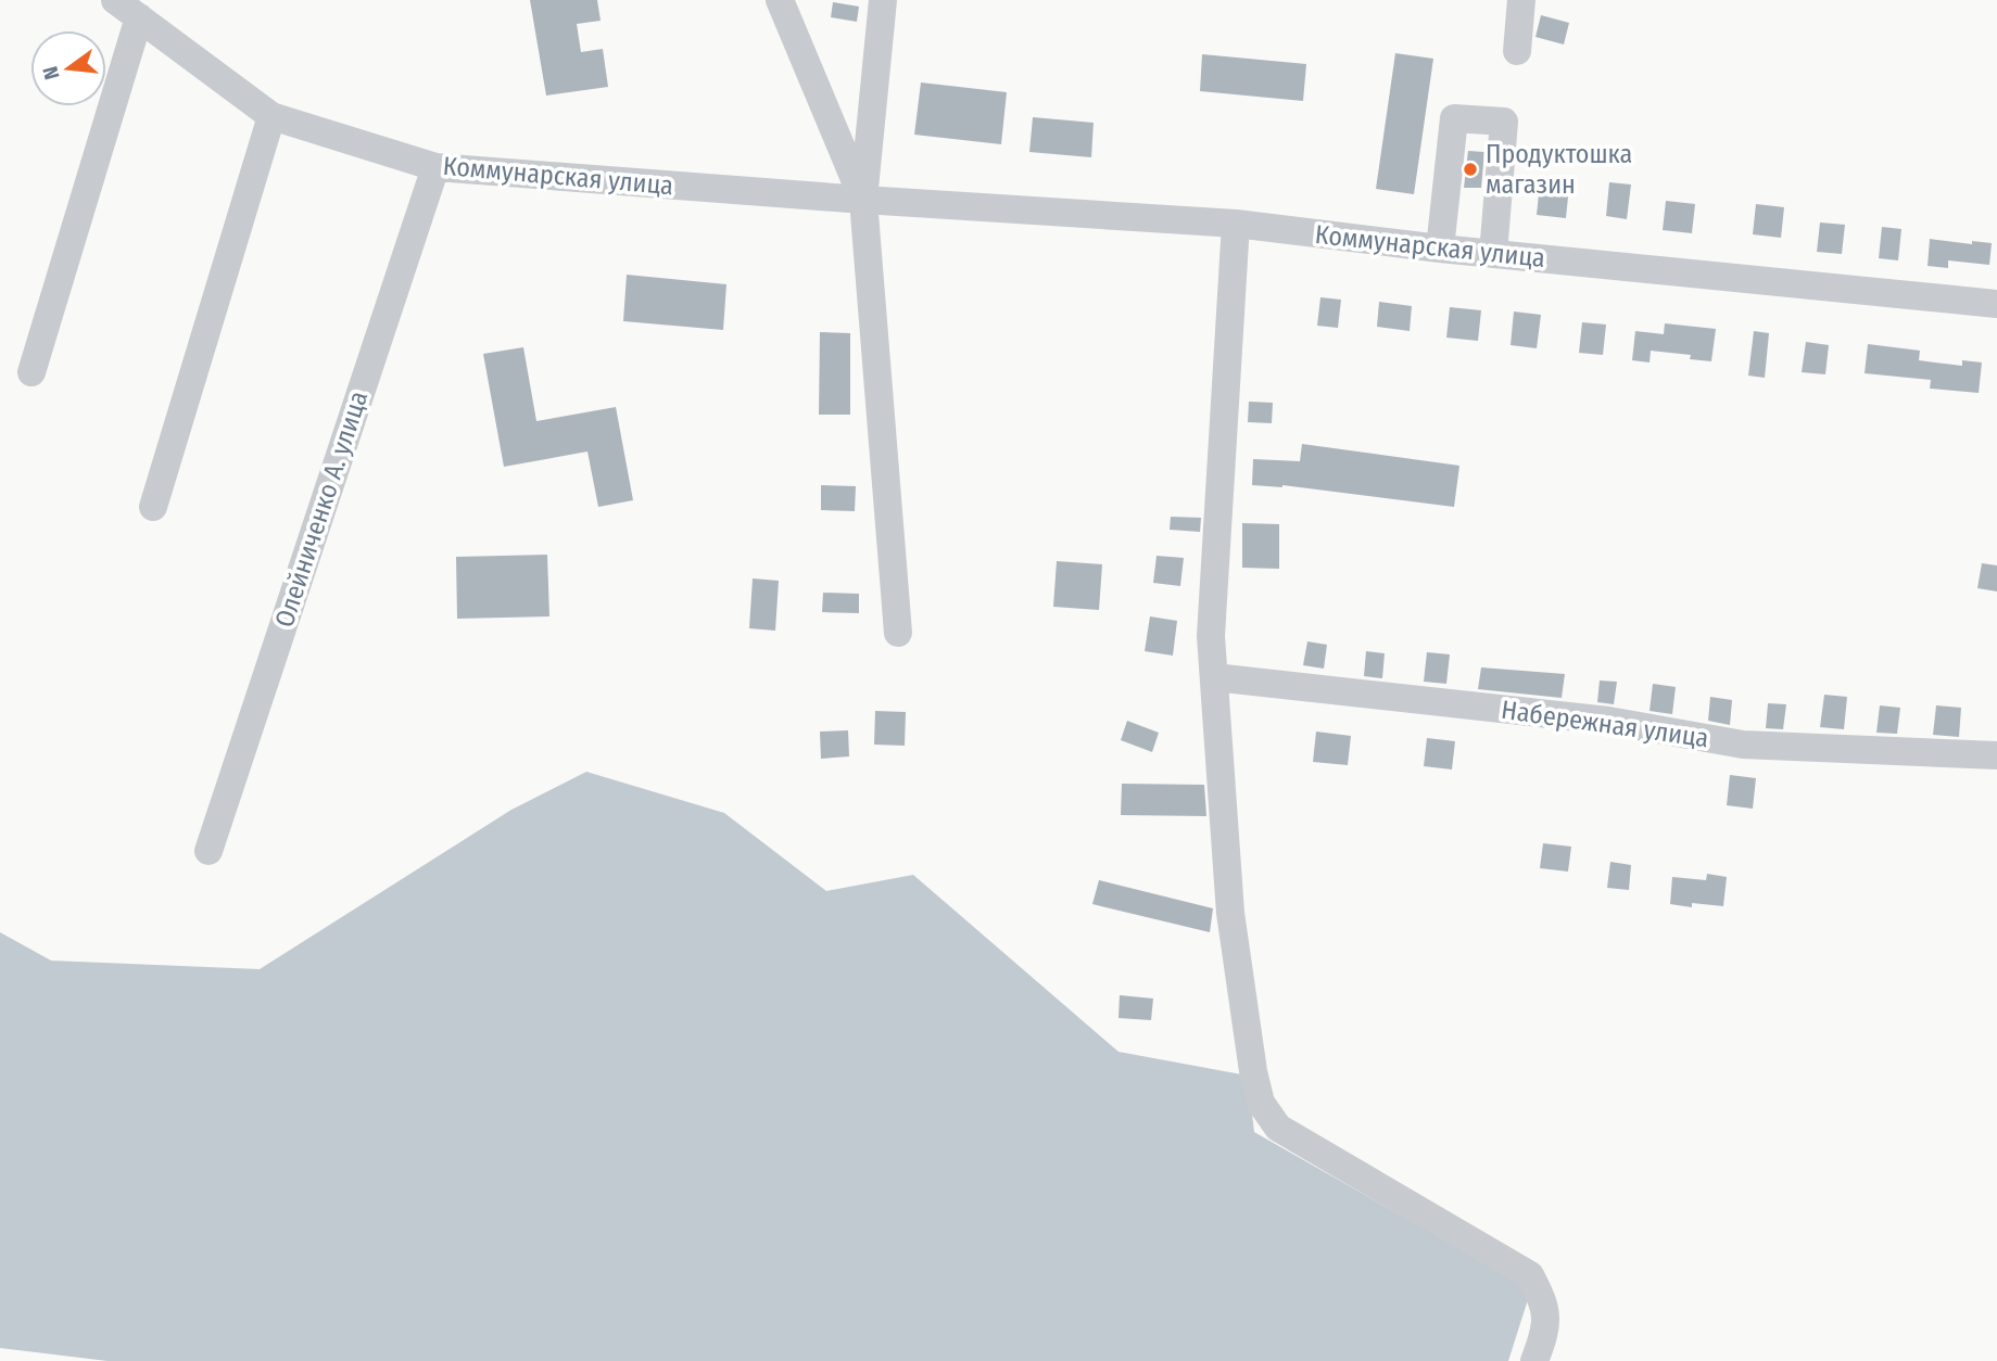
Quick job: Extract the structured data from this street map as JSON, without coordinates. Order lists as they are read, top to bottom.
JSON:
{
  "streets": {
    "street": ["Коммунарская улица", "Олейниченко А. улица", "Набережная улица"]
  },
  "crossings": [
    ["Коммунарская улица", "Олейниченко А. улица"]
  ],
  "places": ["Продуктошка магазин"],
  "north": "left"
}
